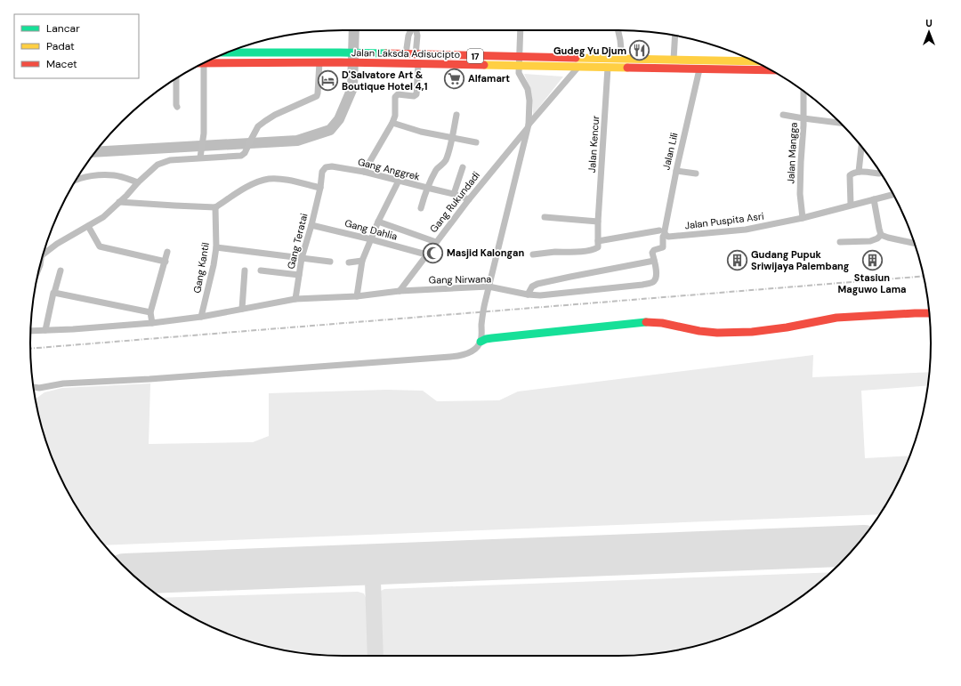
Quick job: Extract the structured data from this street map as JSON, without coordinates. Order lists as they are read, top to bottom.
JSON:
{
  "streets": {
    "main road": ["Jalan Laksda Adisucipto", "17"],
    "street": [
      "Jalan Kencur",
      "Jalan Lili",
      "Jalan Mangga",
      "Gang Anggrek",
      "Gang Rukundadi",
      "Jalan Puspita Asri",
      "Gang Dahlia",
      "Gang Teratai",
      "Gang Kantil",
      "Gang Nirwana"
    ]
  },
  "crossings": [
    ["Jalan Laksda Adisucipto", "17"],
    ["Jalan Laksda Adisucipto", "Jalan Kencur"],
    ["Jalan Laksda Adisucipto", "Jalan Lili"],
    ["Jalan Laksda Adisucipto", "Gang Rukundadi"],
    ["Jalan Kencur", "Jalan Puspita Asri"],
    ["Jalan Lili", "Jalan Puspita Asri"],
    ["Jalan Mangga", "Jalan Puspita Asri"],
    ["Gang Anggrek", "Gang Rukundadi"],
    ["Gang Anggrek", "Gang Teratai"],
    ["Gang Rukundadi", "Gang Dahlia"],
    ["Gang Rukundadi", "Gang Nirwana"],
    ["Gang Dahlia", "Gang Teratai"],
    ["Gang Teratai", "Gang Nirwana"],
    ["Gang Kantil", "Gang Nirwana"]
  ],
  "places": {
    "restaurant": ["Gudeg Yu Djum"],
    "supermarket": ["Alfamart"],
    "hotel": ["D'Salvatore Art & Boutique Hotel 4,1"],
    "mosque": ["Masjid Kalongan"],
    "building": ["Gudang Pupuk Sriwijaya Palembang", "Stasiun Maguwo Lama"]
  },
  "legend": ["Lancar", "Padat", "Macet"],
  "north": "top"
}
